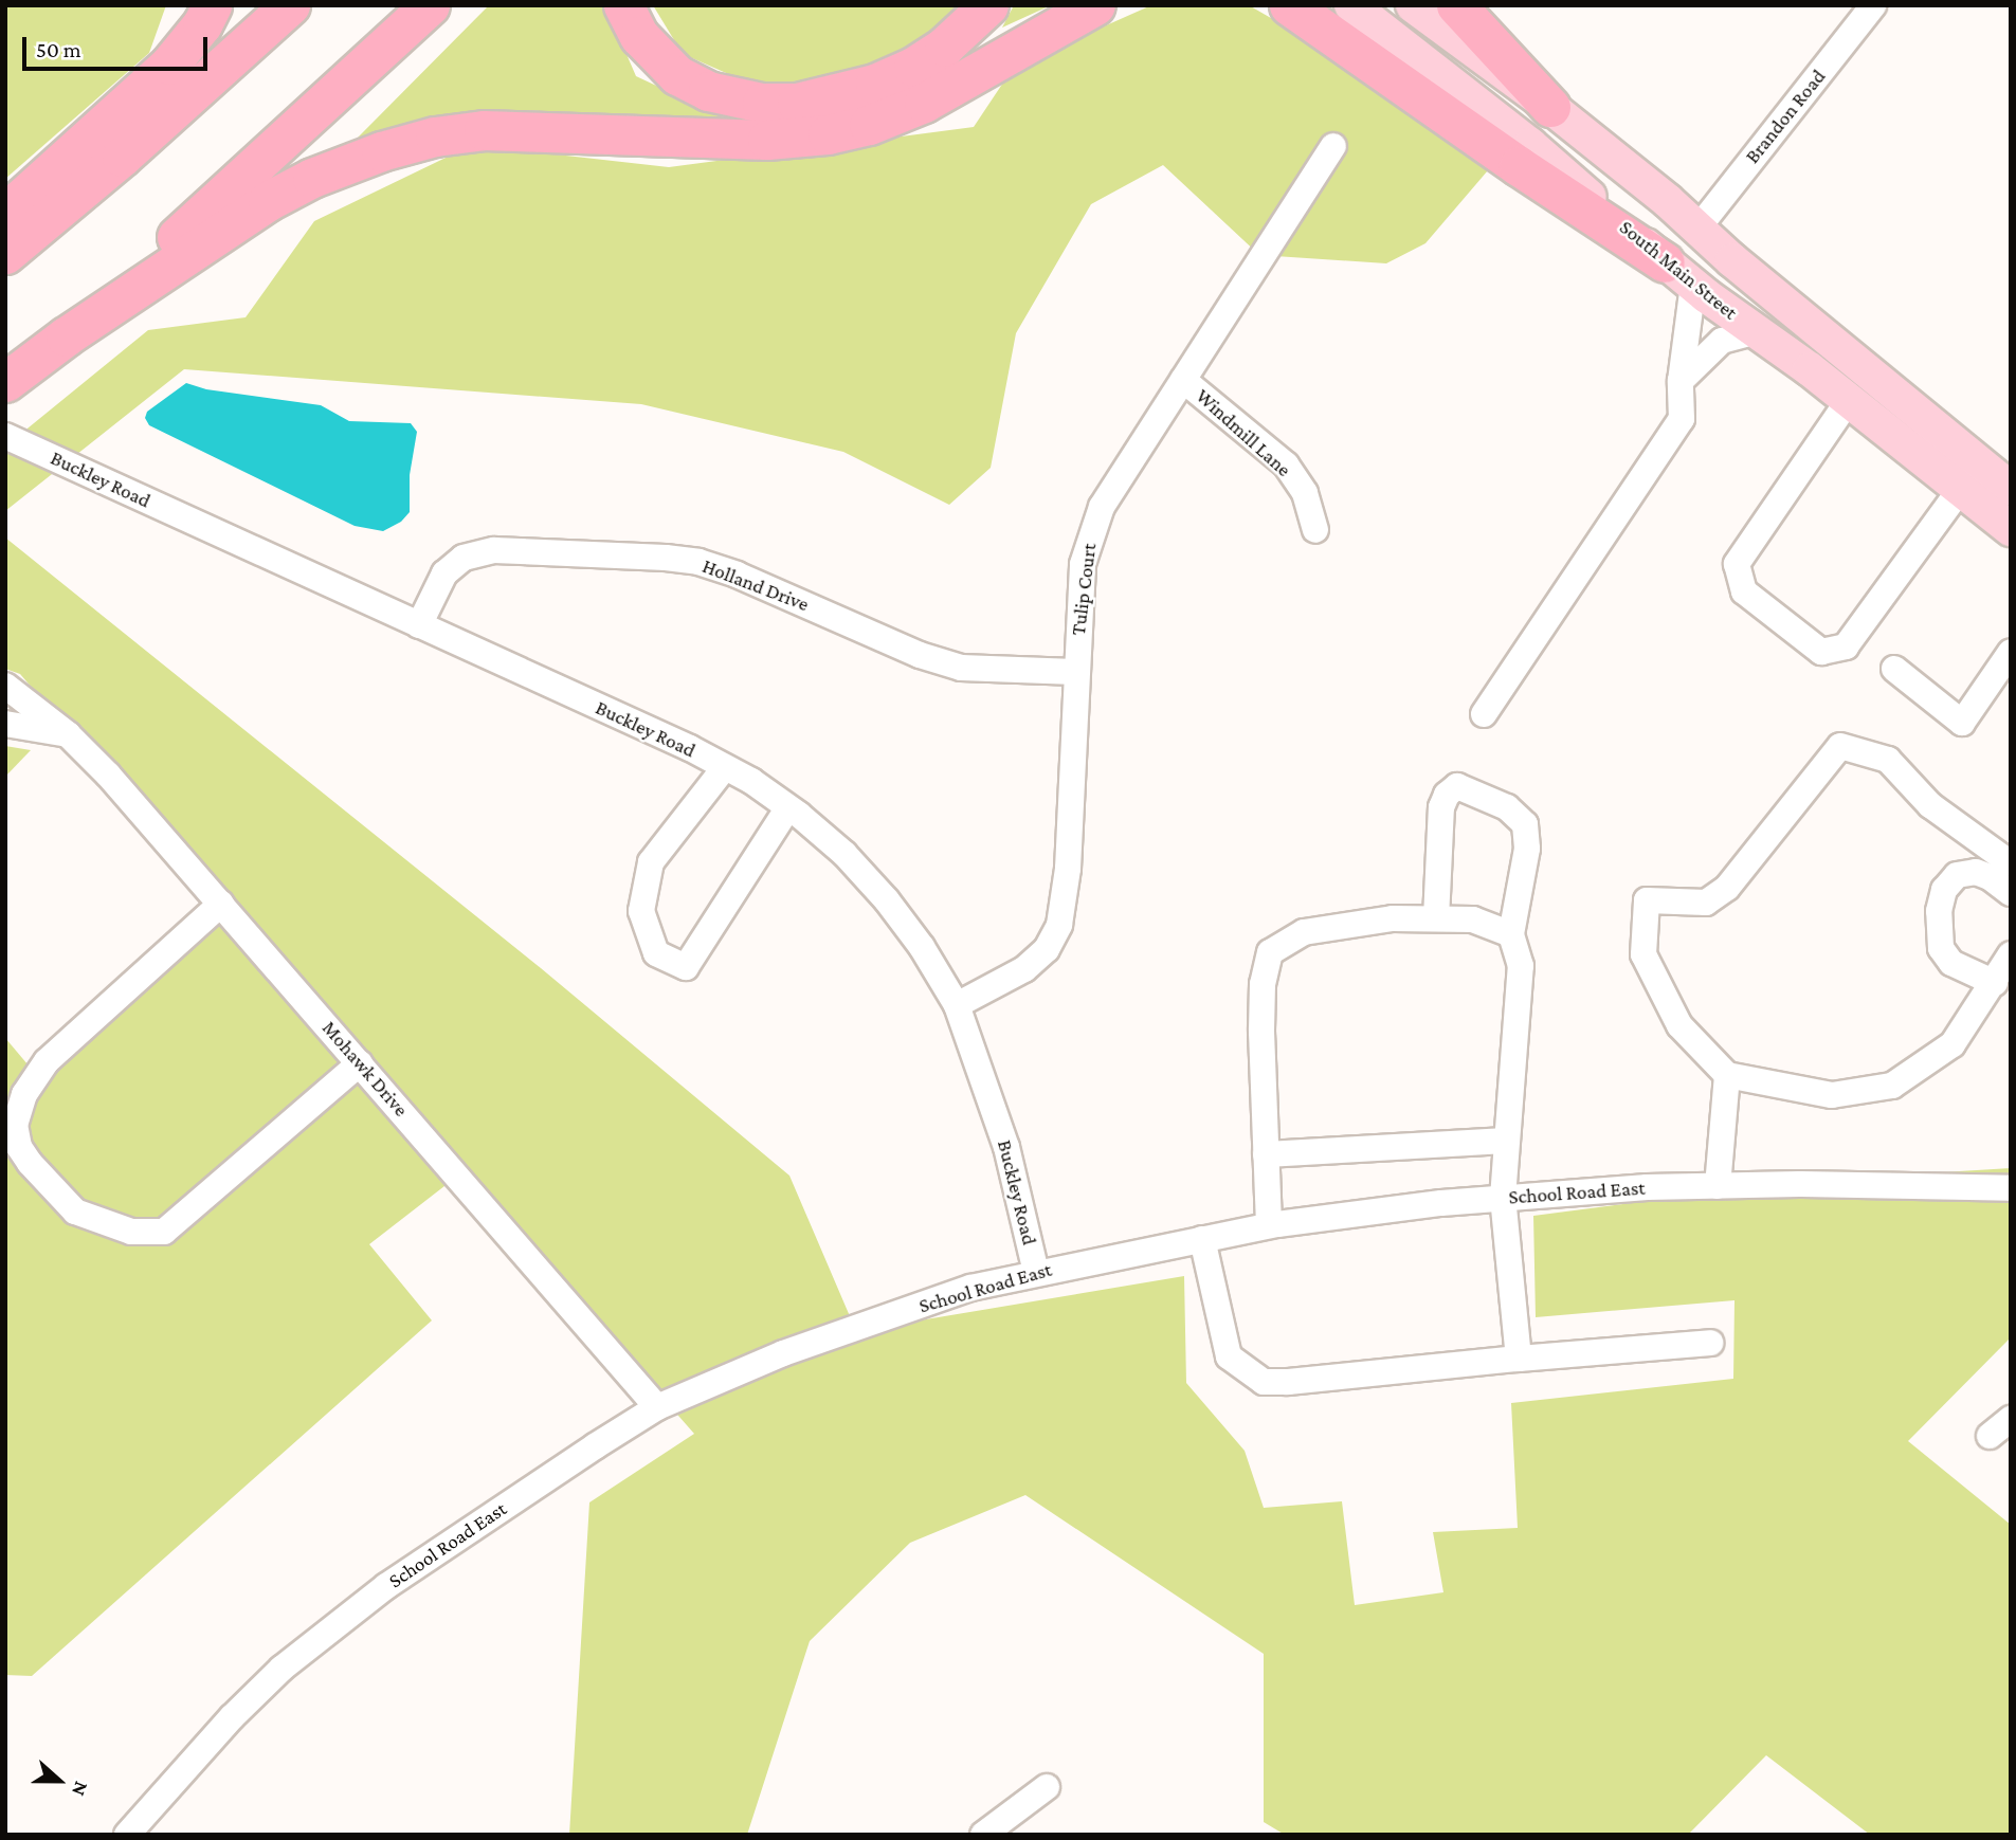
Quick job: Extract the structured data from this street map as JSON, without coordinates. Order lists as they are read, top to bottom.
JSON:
{
  "streets": {
    "main road": ["South Main Street"],
    "street": [
      "Brandon Road",
      "Windmill Lane",
      "Buckley Road",
      "Holland Drive",
      "Tulip Court",
      "Mohawk Drive",
      "School Road East"
    ]
  },
  "crossings": [
    ["Brandon Road", "South Main Street"],
    ["Windmill Lane", "Tulip Court"],
    ["Buckley Road", "Holland Drive"],
    ["Buckley Road", "Tulip Court"],
    ["Buckley Road", "School Road East"],
    ["Holland Drive", "Tulip Court"],
    ["Mohawk Drive", "School Road East"]
  ],
  "scale_bar": "50 m",
  "north": "right"
}
